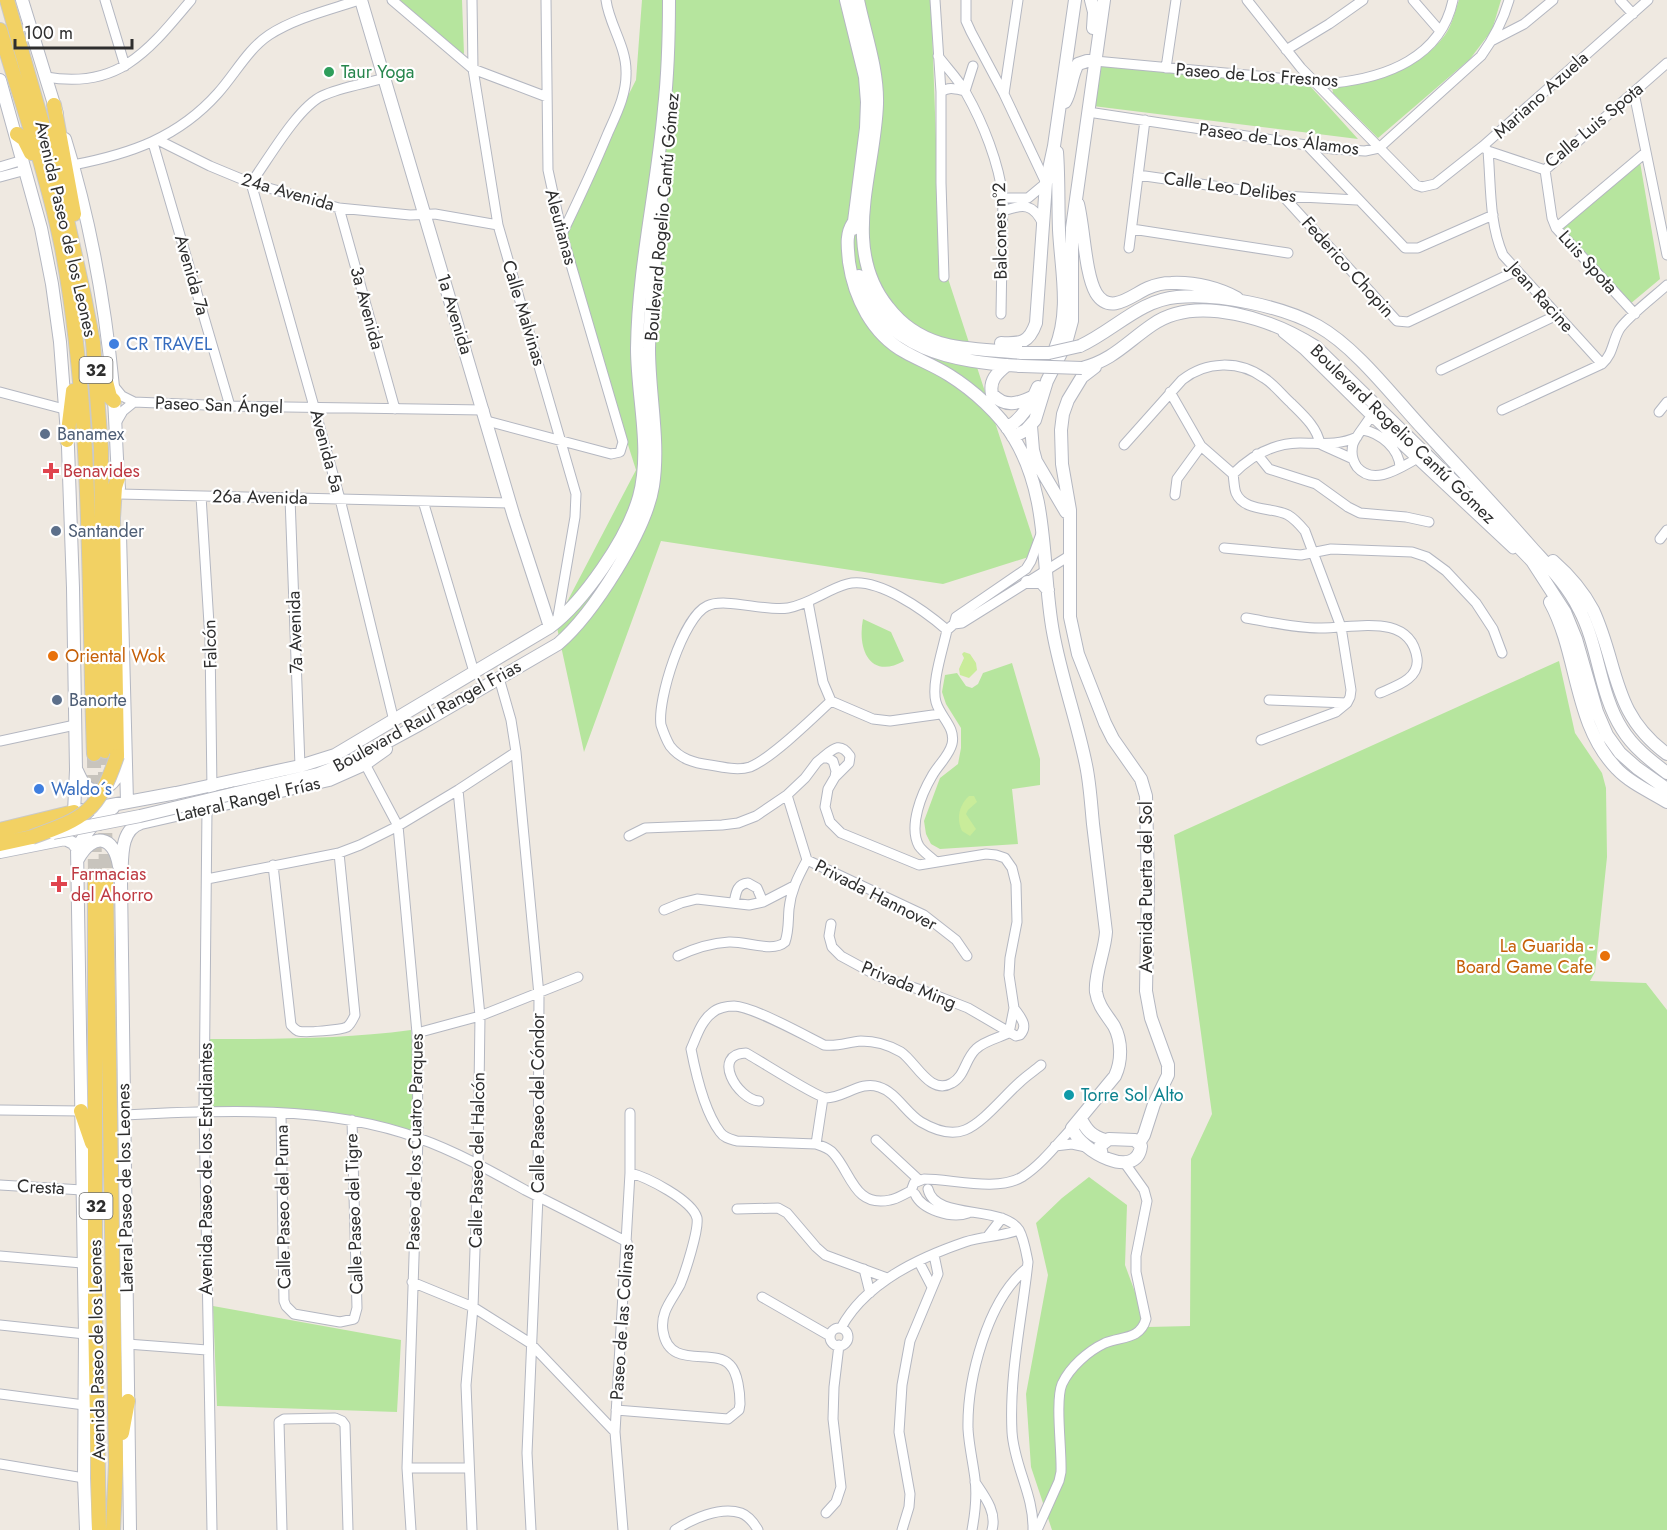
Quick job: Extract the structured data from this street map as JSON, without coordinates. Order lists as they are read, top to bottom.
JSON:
{
  "streets": {
    "main road": [
      "Boulevard Rogelio Cantú Gómez",
      "Avenida Paseo de los Leones",
      "1a Avenida",
      "32",
      "Boulevard Raul Rangel Frias",
      "Lateral Rangel Frías",
      "Avenida Puerta del Sol",
      "Lateral Paseo de los Leones"
    ],
    "street": [
      "Paseo de Los Fresnos",
      "Mariano Azuela",
      "Calle Luis Spota",
      "Paseo de Los Álamos",
      "Calle Leo Delibes",
      "24a Avenida",
      "Aleutianas",
      "Balcones n°2",
      "Luis Spota",
      "Federico Chopin",
      "Avenida 7a",
      "Jean Racine",
      "3a Avenida",
      "Calle Malvinas",
      "Paseo San Ángel",
      "Avenida 5a",
      "26a Avenida",
      "7a Avenida",
      "Falcón",
      "Privada Hannover",
      "Privada Ming",
      "Calle Paseo del Cóndor",
      "Paseo de los Cuatro Parques",
      "Calle Paseo del Halcón",
      "Avenida Paseo de los Estudiantes",
      "Cresta",
      "Calle Paseo del Puma",
      "Calle Paseo del Tigre",
      "Paseo de las Colinas"
    ]
  },
  "crossings": [
    ["Mariano Azuela", "Calle Luis Spota"],
    ["Mariano Azuela", "Paseo de Los Álamos"],
    ["Mariano Azuela", "Jean Racine"],
    ["Calle Luis Spota", "Luis Spota"],
    ["Calle Luis Spota", "Jean Racine"],
    ["Calle Leo Delibes", "Federico Chopin"],
    ["24a Avenida", "Avenida 7a"],
    ["24a Avenida", "3a Avenida"],
    ["24a Avenida", "Calle Malvinas"],
    ["24a Avenida", "1a Avenida"],
    ["24a Avenida", "Avenida 5a"],
    ["Boulevard Rogelio Cantú Gómez", "Calle Malvinas"],
    ["Boulevard Rogelio Cantú Gómez", "1a Avenida"],
    ["Boulevard Rogelio Cantú Gómez", "Avenida 5a"],
    ["Boulevard Rogelio Cantú Gómez", "7a Avenida"],
    ["Boulevard Rogelio Cantú Gómez", "Falcón"],
    ["Boulevard Rogelio Cantú Gómez", "Boulevard Raul Rangel Frias"],
    ["Boulevard Rogelio Cantú Gómez", "Avenida Puerta del Sol"],
    ["Aleutianas", "Paseo San Ángel"],
    ["Federico Chopin", "Jean Racine"],
    ["Avenida 7a", "Paseo San Ángel"],
    ["3a Avenida", "Paseo San Ángel"],
    ["Calle Malvinas", "1a Avenida"],
    ["Calle Malvinas", "Paseo San Ángel"],
    ["1a Avenida", "Paseo San Ángel"],
    ["1a Avenida", "26a Avenida"],
    ["Paseo San Ángel", "Avenida 5a"],
    ["Avenida 5a", "26a Avenida"],
    ["26a Avenida", "7a Avenida"],
    ["26a Avenida", "Falcón"],
    ["Boulevard Raul Rangel Frias", "Lateral Rangel Frías"],
    ["Boulevard Raul Rangel Frias", "Calle Paseo del Cóndor"],
    ["Lateral Rangel Frías", "Paseo de los Cuatro Parques"],
    ["Lateral Rangel Frías", "Avenida Paseo de los Estudiantes"],
    ["Lateral Rangel Frías", "Lateral Paseo de los Leones"],
    ["Calle Paseo del Puma", "Calle Paseo del Tigre"]
  ],
  "places": {
    "other": [
      "Taur Yoga",
      "CR TRAVEL",
      "Banamex",
      "Santander",
      "Oriental Wok",
      "Banorte",
      "Waldo´s",
      "La Guarida - Board Game Cafe",
      "Torre Sol Alto"
    ],
    "health": ["Benavides", "Farmacias del Ahorro"]
  },
  "scale_bar": "100 m"
}
